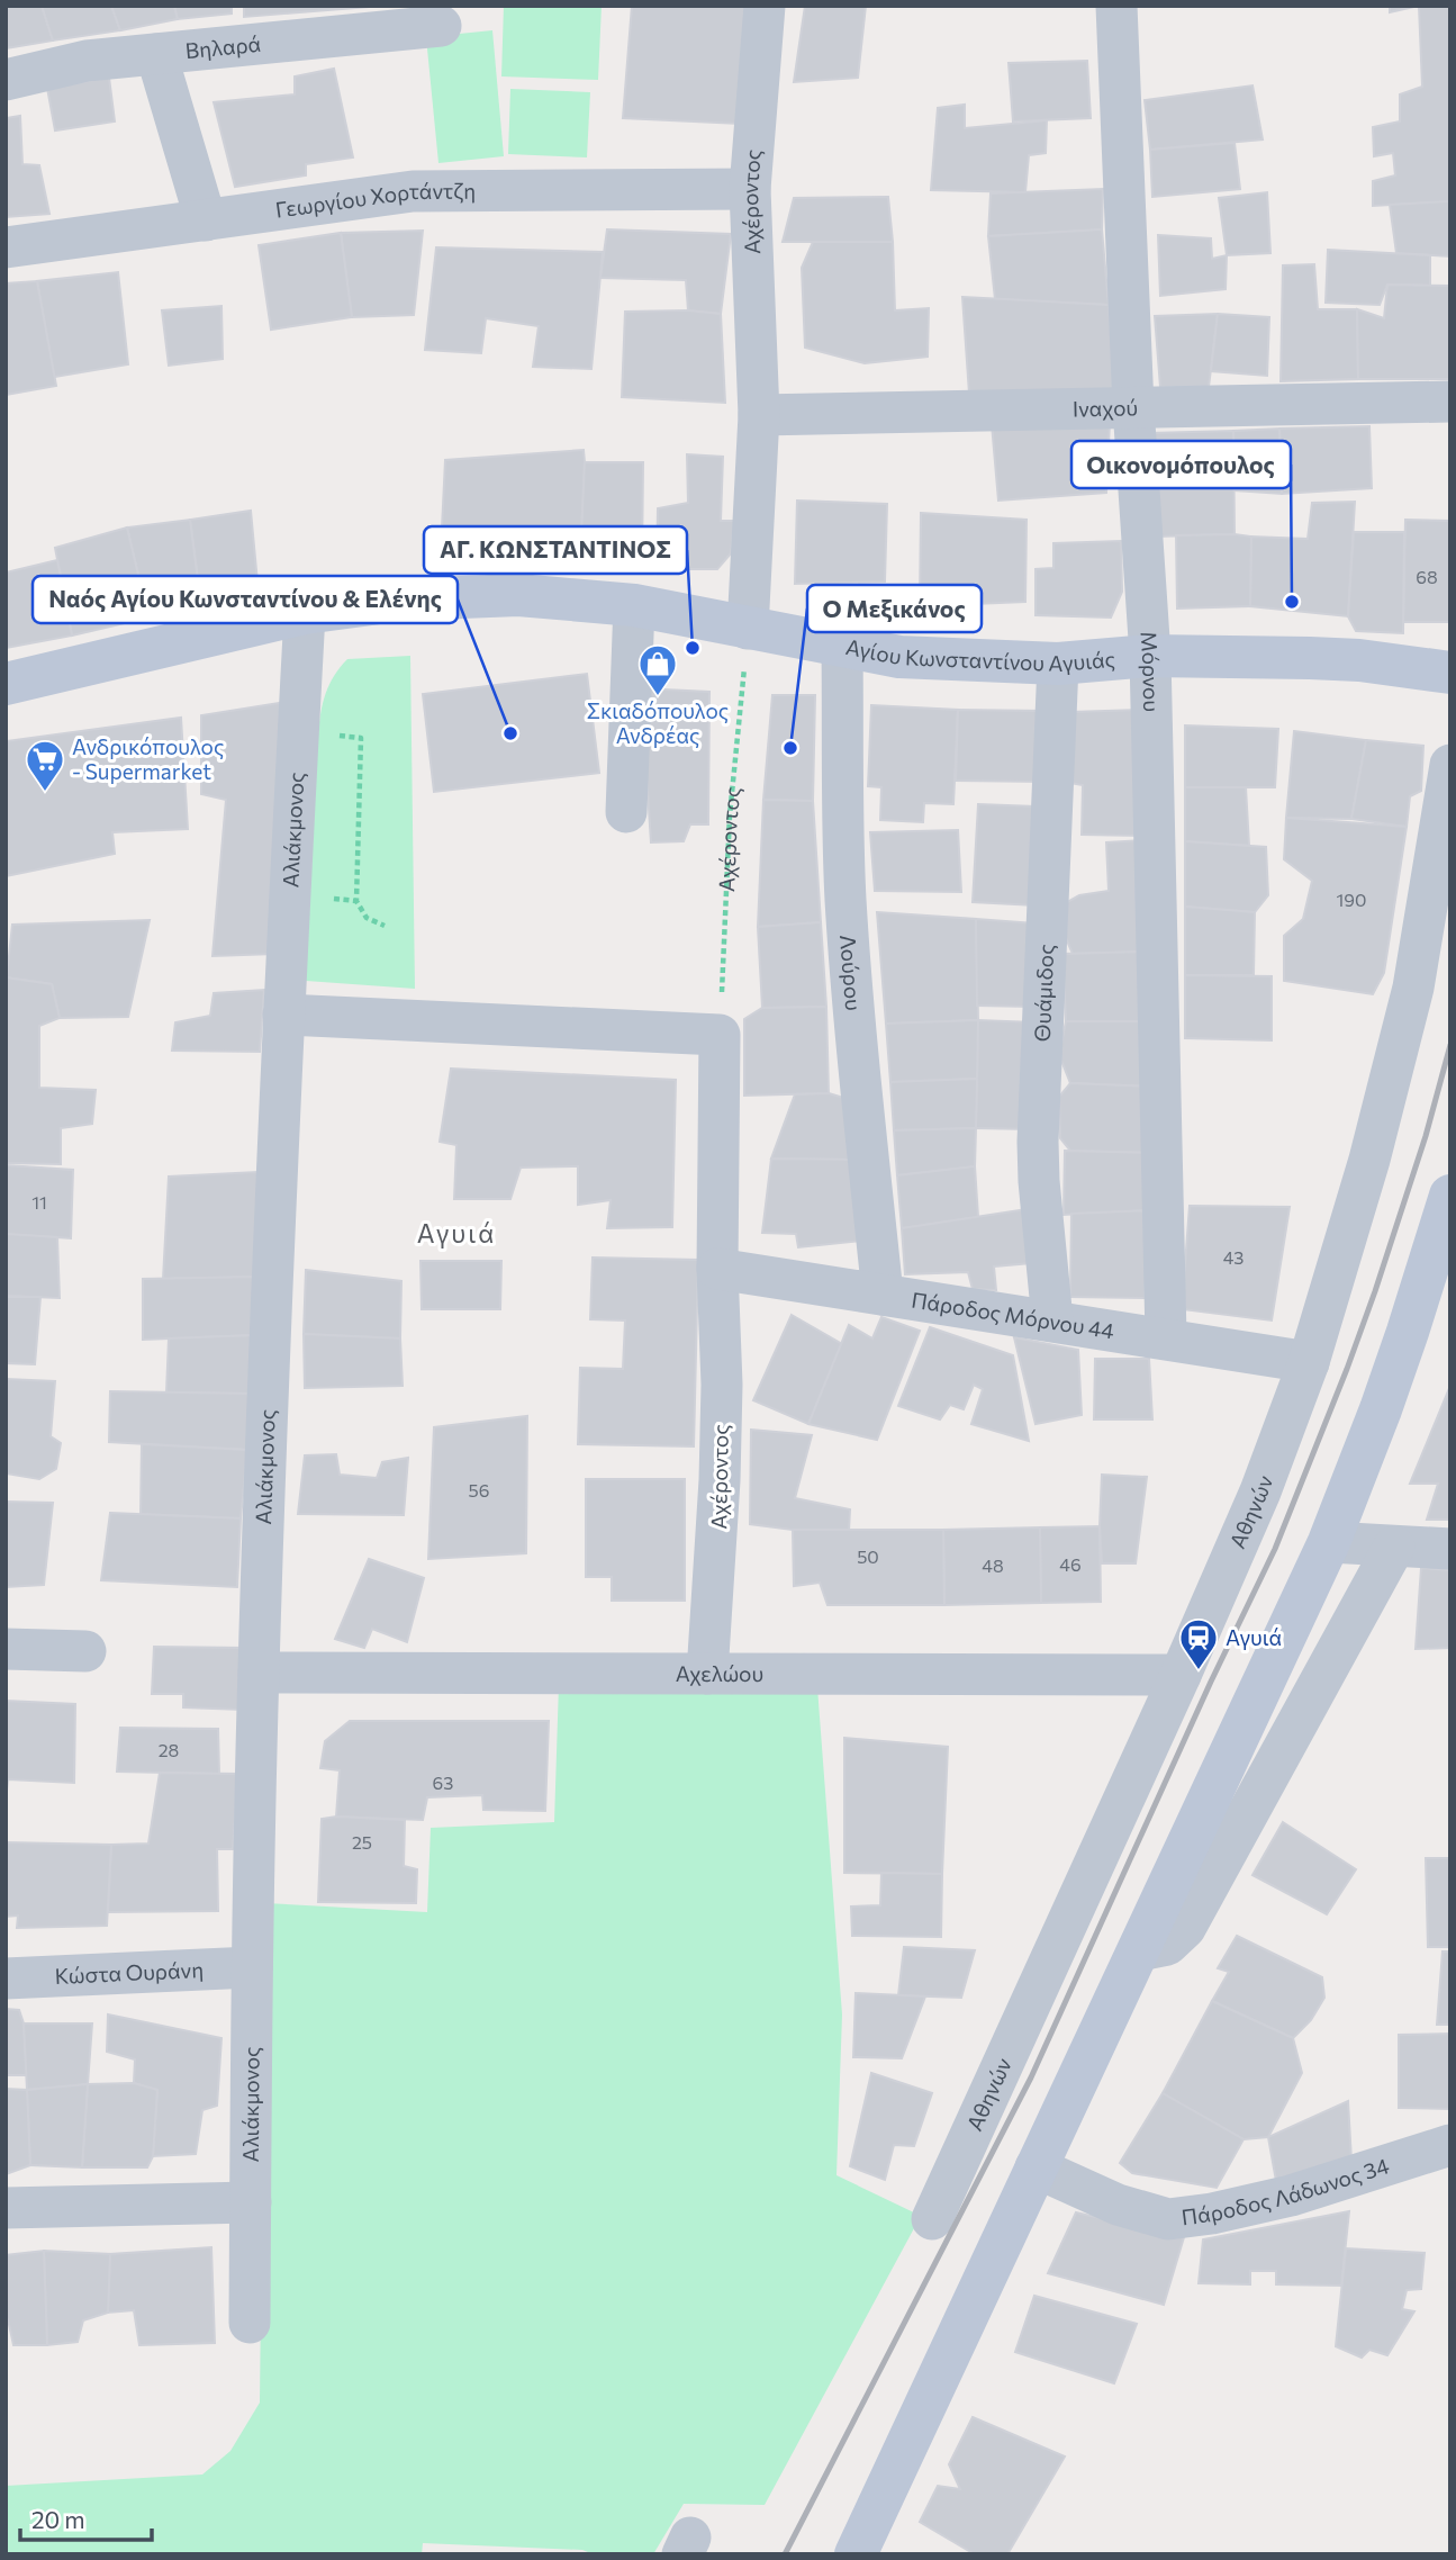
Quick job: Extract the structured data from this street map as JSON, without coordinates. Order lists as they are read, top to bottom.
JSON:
{
  "streets": {
    "main road": ["Αγίου Κωνσταντίνου Αγυιάς"],
    "street": [
      "Βηλαρά",
      "Γεωργίου Χορτάντζη",
      "Αχέροντος",
      "Ιναχού",
      "Μόρνου",
      "Αλιάκμονος",
      "Λούρου",
      "Θυάμιδος",
      "Πάροδος Μόρνου 44",
      "Αθηνών",
      "Αχελώου",
      "Κώστα Ουράνη",
      "Πάροδος Λάδωνος 34"
    ]
  },
  "crossings": [
    ["Γεωργίου Χορτάντζη", "Αχέροντος"],
    ["Αχέροντος", "Ιναχού"],
    ["Αχέροντος", "Αγίου Κωνσταντίνου Αγυιάς"],
    ["Αχέροντος", "Πάροδος Μόρνου 44"],
    ["Αχέροντος", "Αχελώου"],
    ["Ιναχού", "Μόρνου"],
    ["Αγίου Κωνσταντίνου Αγυιάς", "Μόρνου"],
    ["Αγίου Κωνσταντίνου Αγυιάς", "Αλιάκμονος"],
    ["Αγίου Κωνσταντίνου Αγυιάς", "Λούρου"],
    ["Αγίου Κωνσταντίνου Αγυιάς", "Θυάμιδος"],
    ["Μόρνου", "Πάροδος Μόρνου 44"],
    ["Αλιάκμονος", "Αχελώου"],
    ["Αλιάκμονος", "Κώστα Ουράνη"],
    ["Λούρου", "Πάροδος Μόρνου 44"],
    ["Θυάμιδος", "Πάροδος Μόρνου 44"],
    ["Πάροδος Μόρνου 44", "Αθηνών"],
    ["Αθηνών", "Αχελώου"]
  ],
  "districts": ["Αγυιά"],
  "places": {
    "other": [
      "Οικονομόπουλος",
      "ΑΓ. ΚΩΝΣΤΑΝΤΙΝΟΣ",
      "Ναός Αγίου Κωνσταντίνου & Ελένης",
      "Ο Μεξικάνος"
    ],
    "shop": ["Σκιαδόπουλος Ανδρέας"],
    "supermarket": ["Ανδρικόπουλος - Supermarket"],
    "station": ["Αγυιά"]
  },
  "house_numbers": [
    "68",
    "190",
    "11",
    "43",
    "56",
    "50",
    "46",
    "48",
    "28",
    "63",
    "25"
  ],
  "scale_bar": "20 m"
}
